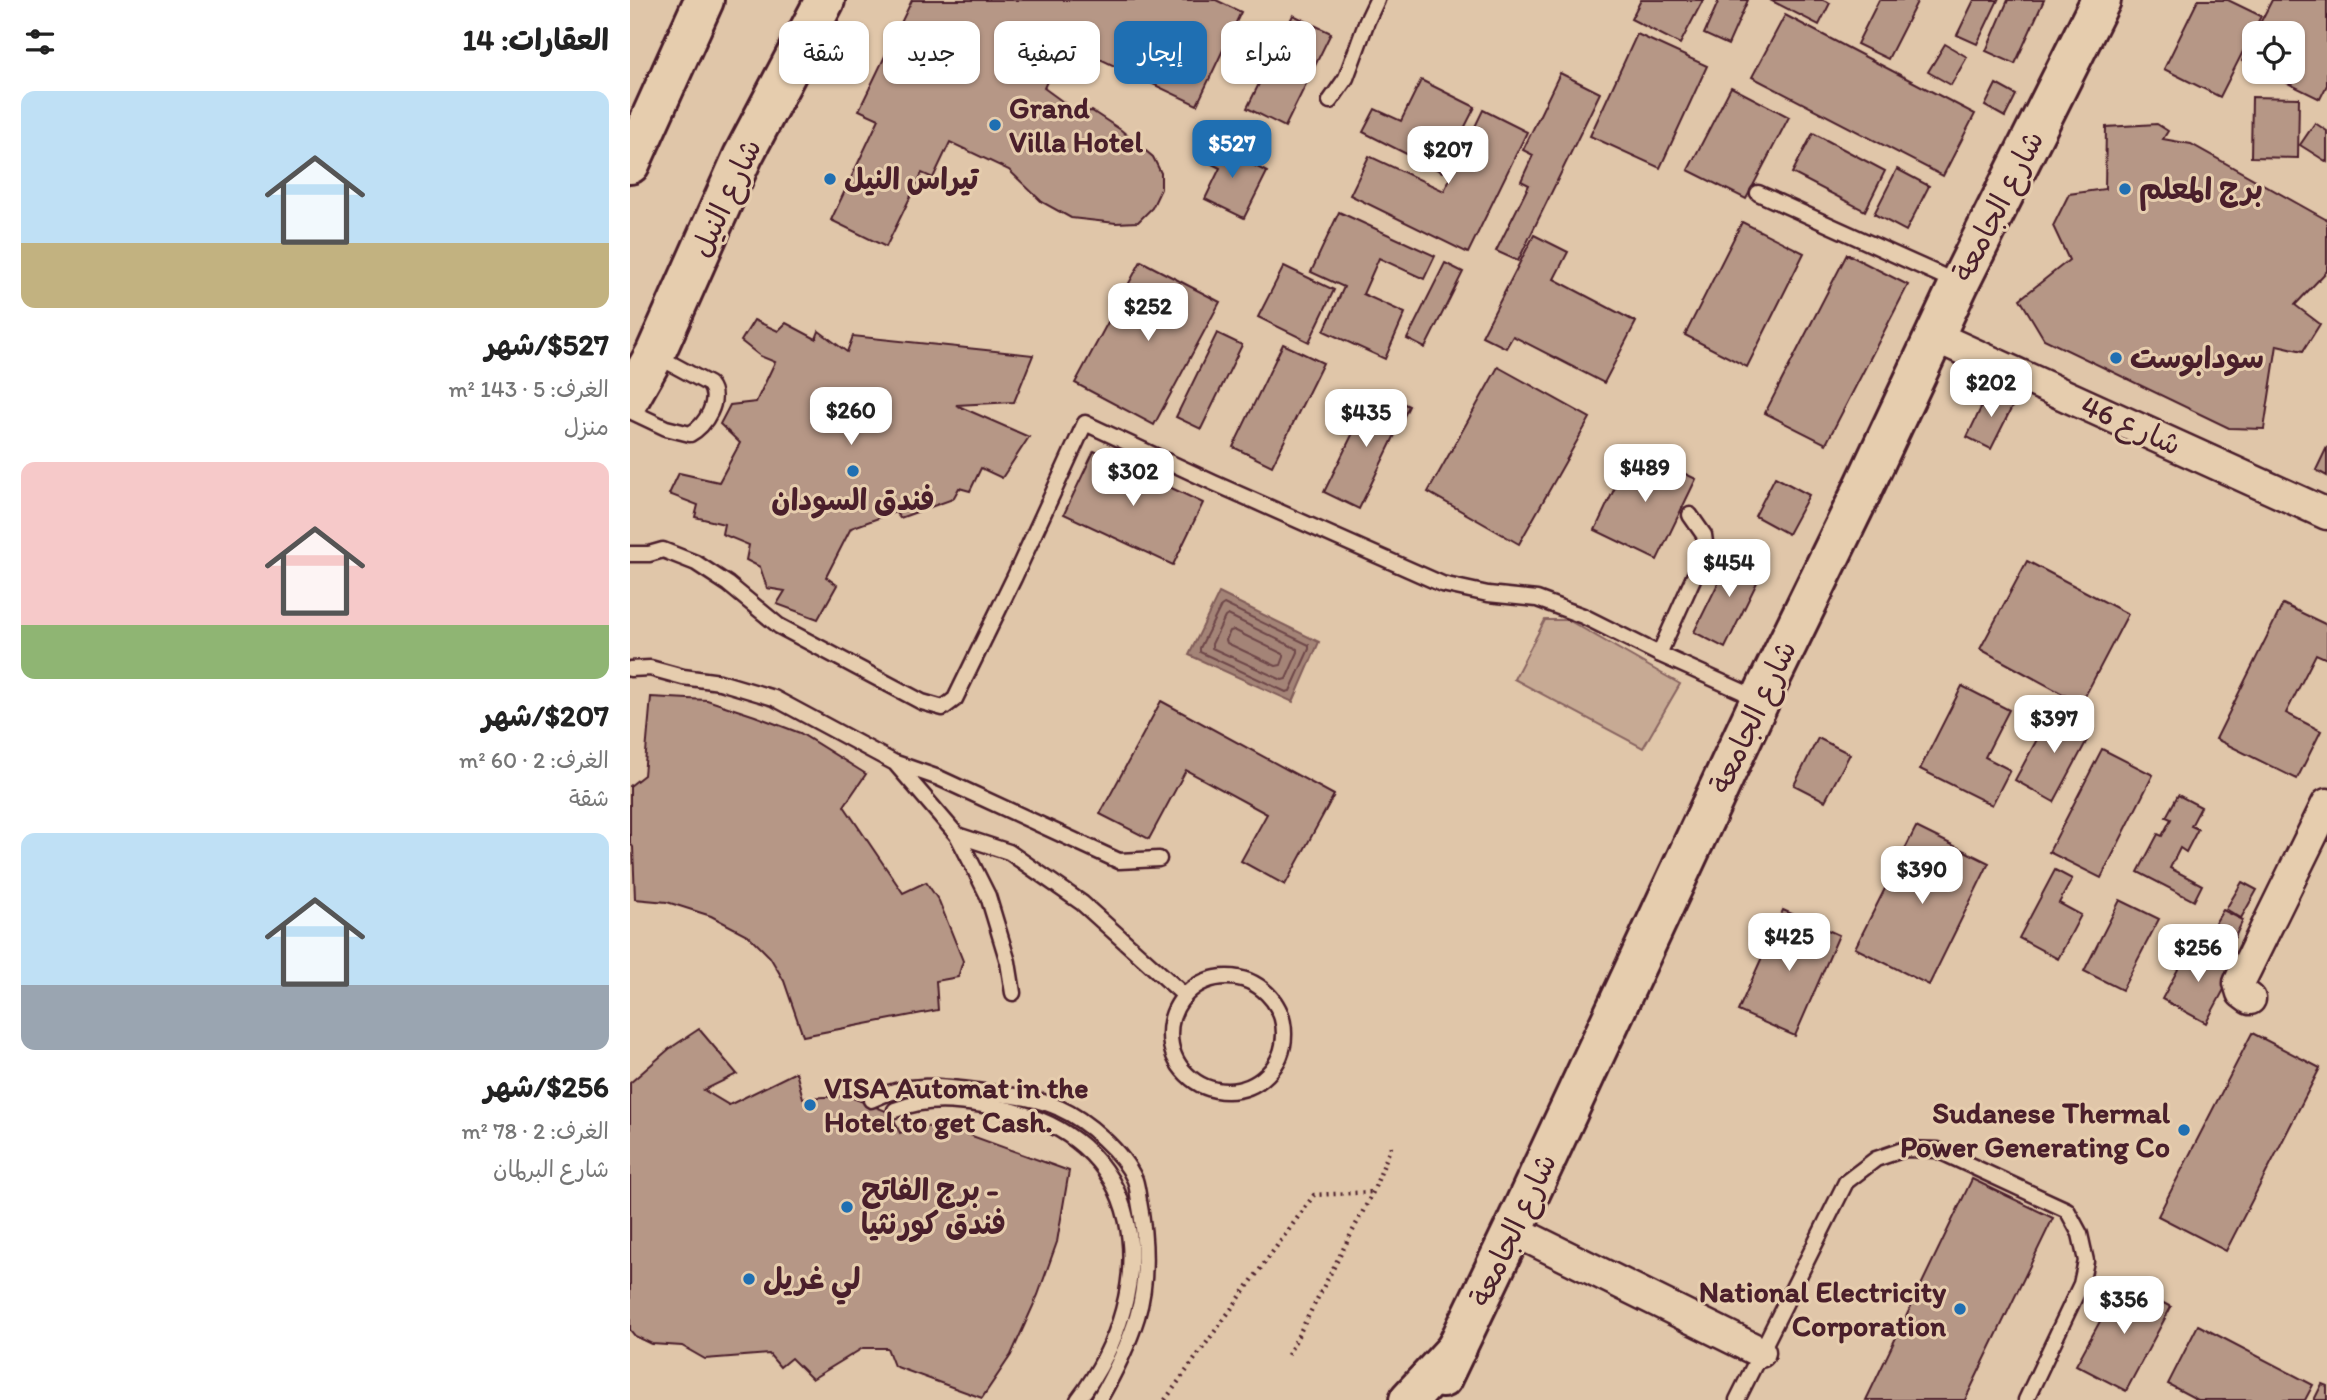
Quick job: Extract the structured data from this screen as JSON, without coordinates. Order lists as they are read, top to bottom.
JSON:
{
  "streets": {
    "main road": ["شارع النيل", "شارع الجامعة"],
    "street": ["شارع 46"]
  },
  "crossings": [
    ["شارع الجامعة", "شارع 46"]
  ],
  "places": [
    "Grand Villa Hotel",
    "تيراس النيل",
    "برج المعلم",
    "سودابوست",
    "فندق السودان",
    "VISA Automat in the Hotel to get Cash.",
    "Sudanese Thermal Power Generating Co",
    "برج الفاتح - فندق كورنثيا",
    "لي غريل",
    "National Electricity Corporation"
  ],
  "page": {
    "heading": "العقارات: 14",
    "chip": [
      "شراء",
      "إيجار",
      "تصفية",
      "جديد",
      "شقة"
    ],
    "list": [
      {
        "name": "$527/شهر",
        "note": "الغرف: 5 · 143 m² · منزل"
      },
      {
        "name": "$207/شهر",
        "note": "الغرف: 2 · 60 m² · شقة"
      },
      {
        "name": "$256/شهر",
        "note": "الغرف: 2 · 78 m² · شارع البرلمان"
      }
    ],
    "price": [
      "$527",
      "$207",
      "$252",
      "$202",
      "$260",
      "$435",
      "$489",
      "$302",
      "$454",
      "$397",
      "$390",
      "$425",
      "$256",
      "$356"
    ]
  }
}
